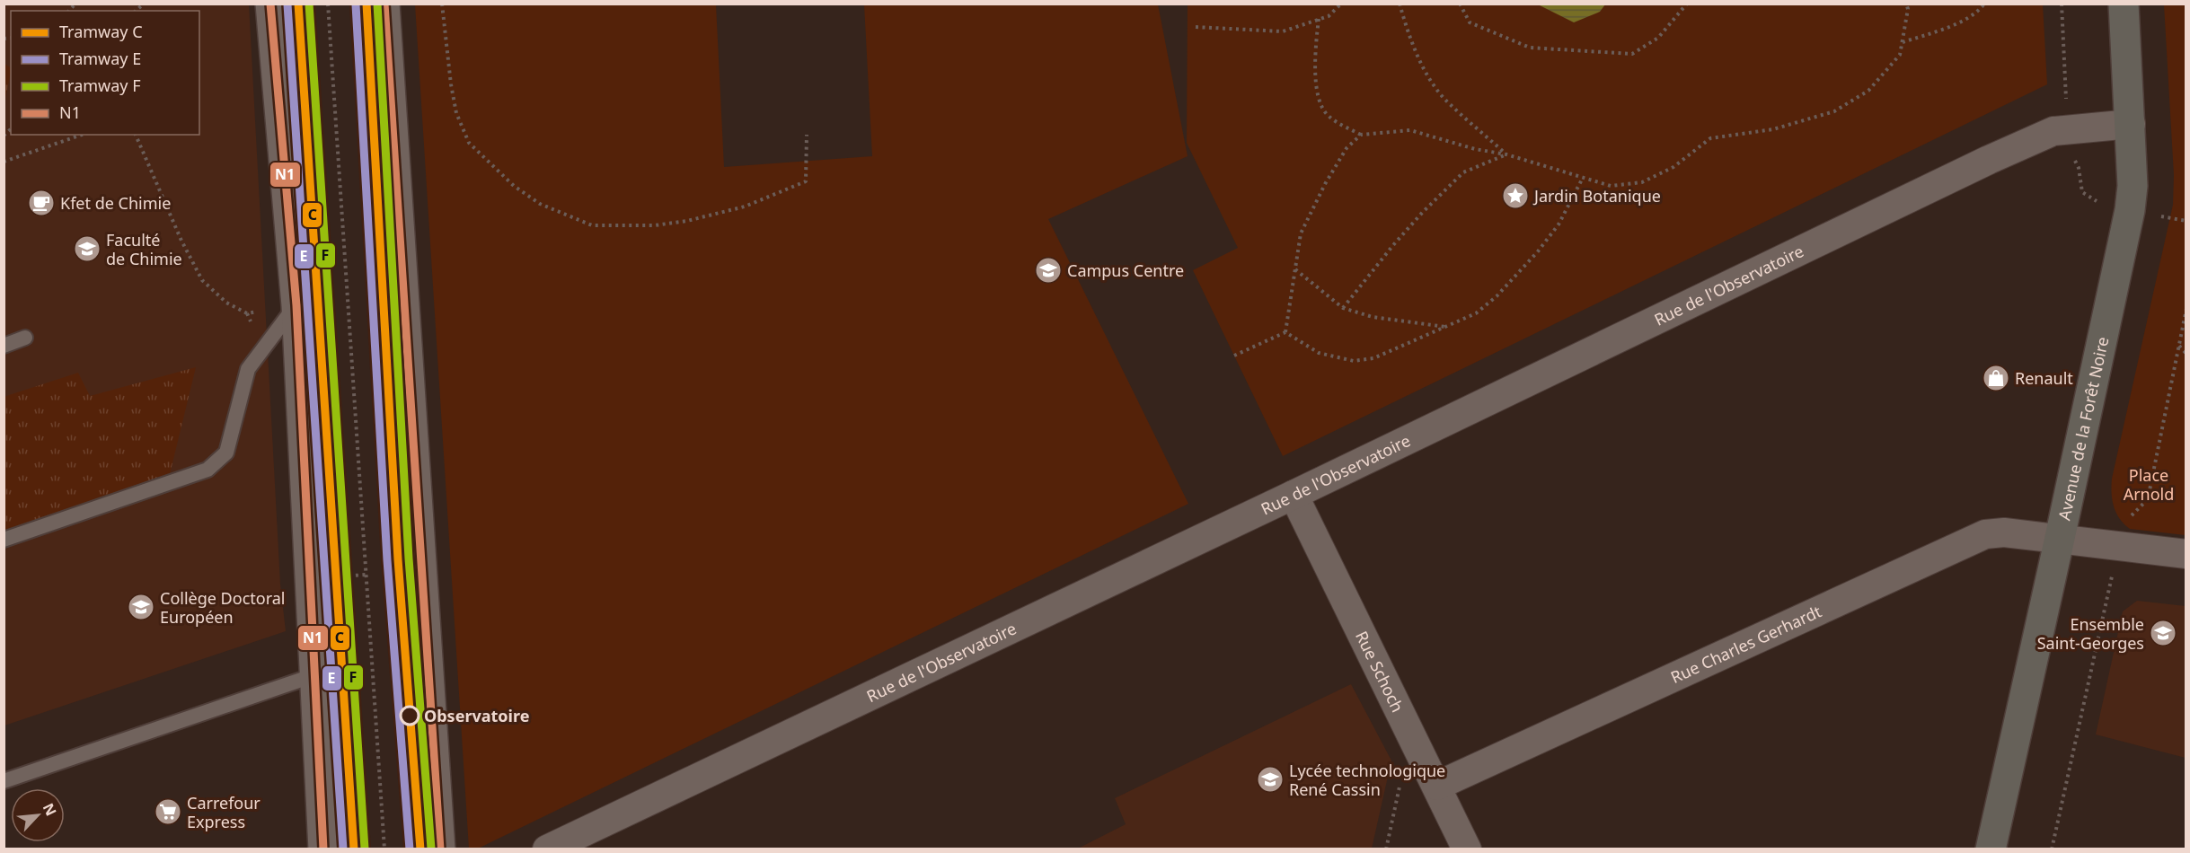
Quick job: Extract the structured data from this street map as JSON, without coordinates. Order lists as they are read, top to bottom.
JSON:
{
  "streets": {
    "main road": ["Avenue de la Forêt Noire"],
    "street": ["Rue de l'Observatoire", "Rue Charles Gerhardt", "Rue Schoch"]
  },
  "crossings": [
    ["Rue de l'Observatoire", "Avenue de la Forêt Noire"],
    ["Rue de l'Observatoire", "Rue Schoch"],
    ["Avenue de la Forêt Noire", "Rue Charles Gerhardt"],
    ["Rue Charles Gerhardt", "Rue Schoch"]
  ],
  "parks": ["Place Arnold"],
  "places": {
    "place": ["Jardin Botanique"],
    "cafe": ["Kfet de Chimie"],
    "school or university": [
      "Faculté de Chimie",
      "Campus Centre",
      "Collège Doctoral Européen",
      "Ensemble Saint-Georges",
      "Lycée technologique René Cassin"
    ],
    "shop": ["Renault"],
    "other": ["Observatoire"],
    "supermarket": ["Carrefour Express"]
  },
  "lines": [
    "tram line C",
    "tram line F",
    "transit line N1",
    "tram line E"
  ],
  "legend": [
    "Tramway C",
    "Tramway E",
    "Tramway F",
    "N1"
  ],
  "north": "top right"
}
